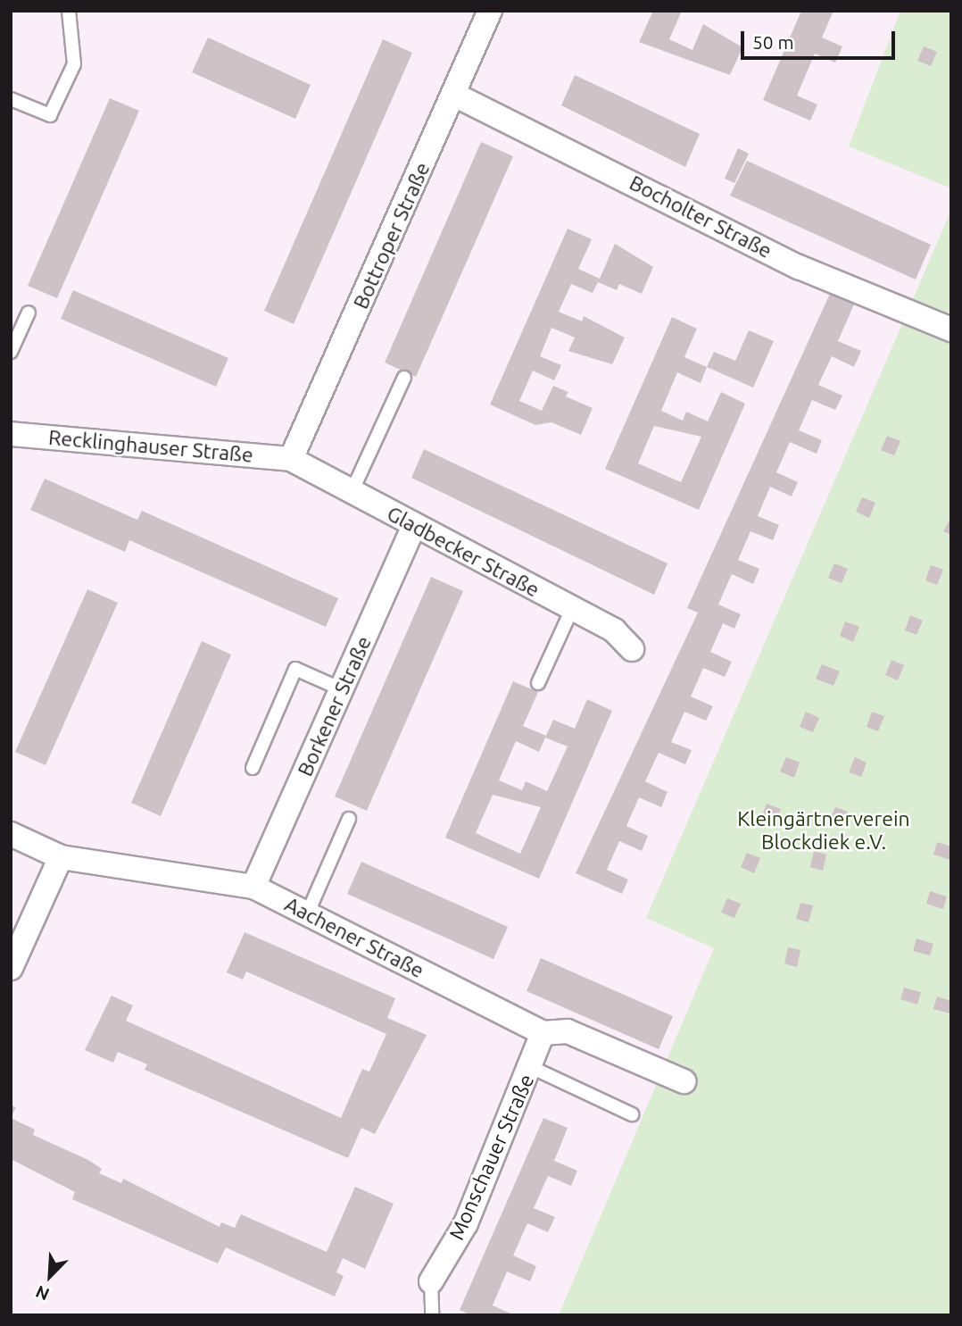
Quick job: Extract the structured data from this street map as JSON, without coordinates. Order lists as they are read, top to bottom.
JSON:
{
  "streets": {
    "street": [
      "Bocholter Straße",
      "Bottroper Straße",
      "Recklinghauser Straße",
      "Gladbecker Straße",
      "Borkener Straße",
      "Aachener Straße",
      "Monschauer Straße"
    ]
  },
  "crossings": [
    ["Bocholter Straße", "Bottroper Straße"],
    ["Bottroper Straße", "Recklinghauser Straße"],
    ["Bottroper Straße", "Gladbecker Straße"],
    ["Recklinghauser Straße", "Gladbecker Straße"],
    ["Gladbecker Straße", "Borkener Straße"],
    ["Borkener Straße", "Aachener Straße"],
    ["Aachener Straße", "Monschauer Straße"]
  ],
  "parks": ["Kleingärtnerverein Blockdiek e.V."],
  "scale_bar": "50 m",
  "north": "bottom left"
}
